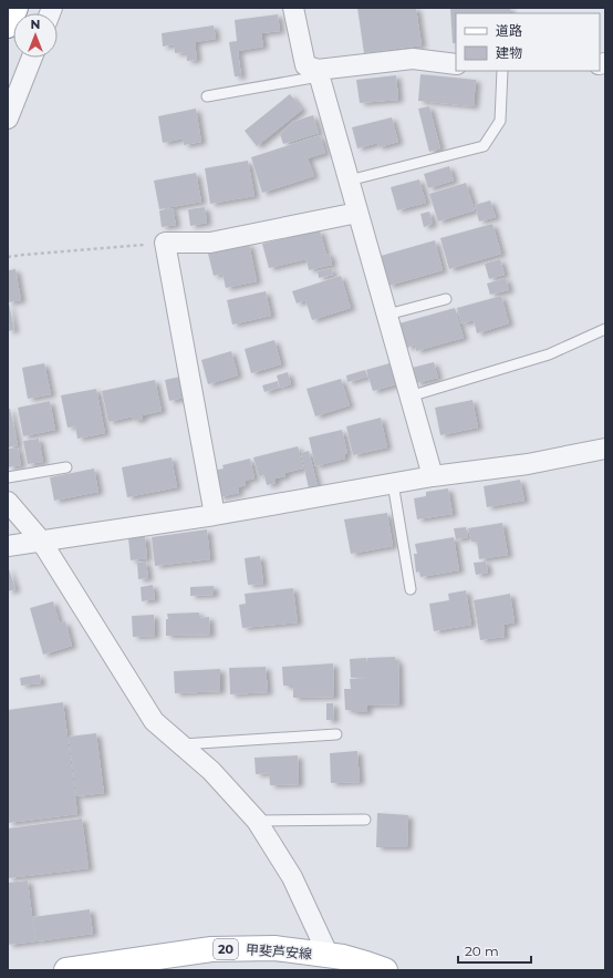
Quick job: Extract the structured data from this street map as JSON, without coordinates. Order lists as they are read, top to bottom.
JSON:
{
  "streets": {
    "main road": ["20", "甲斐芦安線"]
  },
  "legend": ["道路", "建物"],
  "scale_bar": "20 m",
  "north": "top"
}
